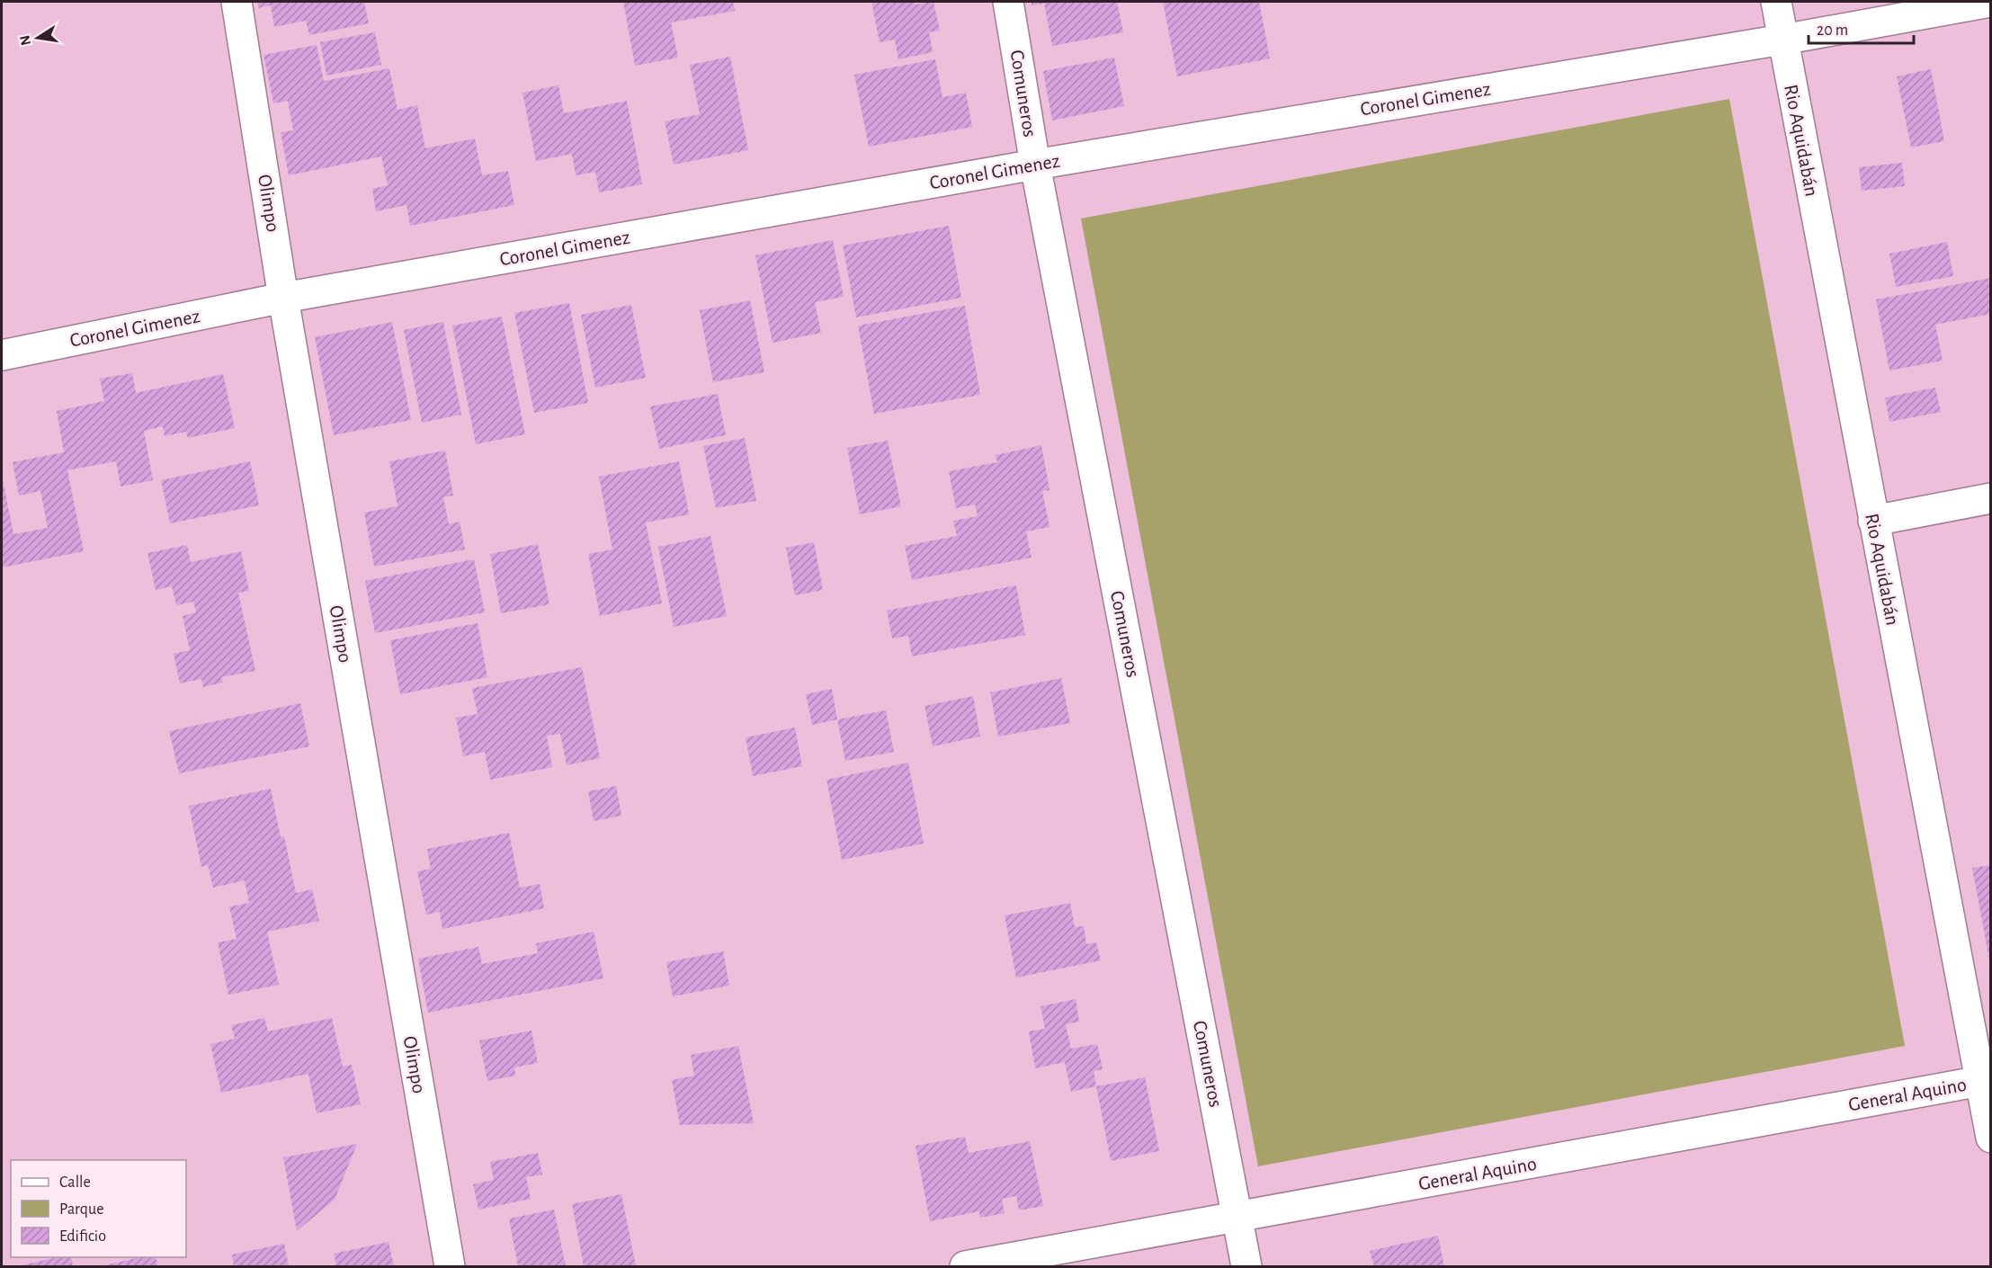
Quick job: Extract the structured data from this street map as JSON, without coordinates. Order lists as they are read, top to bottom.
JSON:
{
  "streets": {
    "street": [
      "Comuneros",
      "Coronel Gimenez",
      "Rio Aquidabán",
      "Olimpo",
      "General Aquino"
    ]
  },
  "crossings": [
    ["Comuneros", "Coronel Gimenez"],
    ["Comuneros", "General Aquino"],
    ["Coronel Gimenez", "Rio Aquidabán"],
    ["Coronel Gimenez", "Olimpo"],
    ["Rio Aquidabán", "General Aquino"]
  ],
  "legend": ["Calle", "Parque", "Edificio"],
  "scale_bar": "20 m",
  "north": "left"
}
